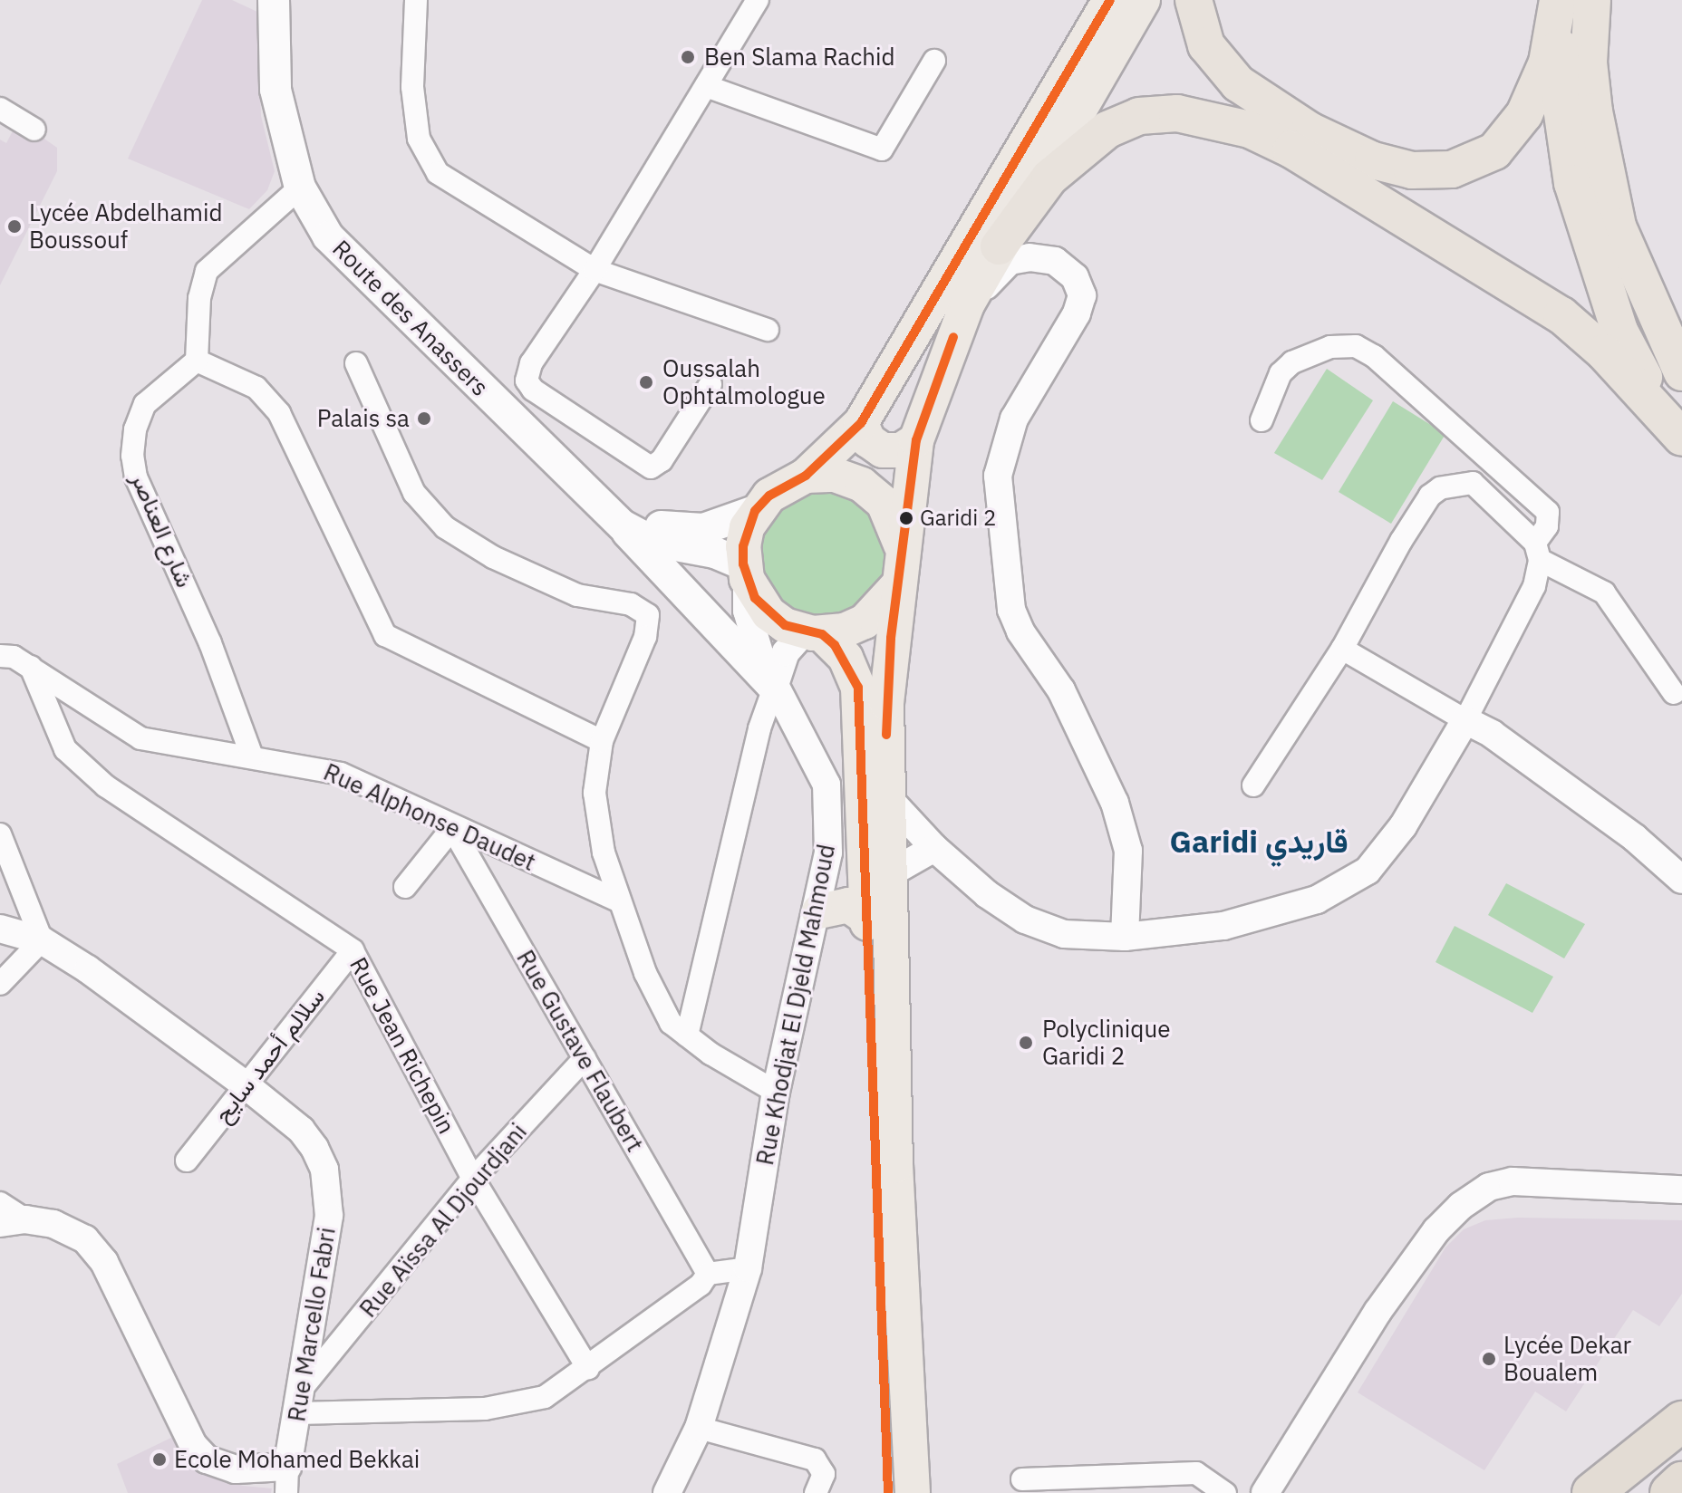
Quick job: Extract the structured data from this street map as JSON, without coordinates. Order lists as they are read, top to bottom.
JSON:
{
  "streets": {
    "main road": ["Route des Anassers"],
    "street": [
      "شارع العناصر",
      "Rue Alphonse Daudet",
      "Rue Khodjat El Djeld Mahmoud",
      "Rue Jean Richepin",
      "Rue Gustave Flaubert",
      "سلالم أحمد سايح",
      "Rue Aïssa Al Djourdjani",
      "Rue Marcello Fabri"
    ]
  },
  "crossings": [
    ["شارع العناصر", "Rue Alphonse Daudet"],
    ["Rue Alphonse Daudet", "Rue Jean Richepin"],
    ["Rue Alphonse Daudet", "Rue Gustave Flaubert"],
    ["Rue Jean Richepin", "سلالم أحمد سايح"],
    ["Rue Jean Richepin", "Rue Aïssa Al Djourdjani"],
    ["Rue Gustave Flaubert", "Rue Aïssa Al Djourdjani"],
    ["سلالم أحمد سايح", "Rue Marcello Fabri"],
    ["Rue Aïssa Al Djourdjani", "Rue Marcello Fabri"]
  ],
  "districts": ["Garidi قاريدي"],
  "places": [
    "Ben Slama Rachid",
    "Lycée Abdelhamid Boussouf",
    "Oussalah Ophtalmologue",
    "Palais sa",
    "Garidi 2",
    "Polyclinique Garidi 2",
    "Lycée Dekar Boualem",
    "Ecole Mohamed Bekkai"
  ]
}
